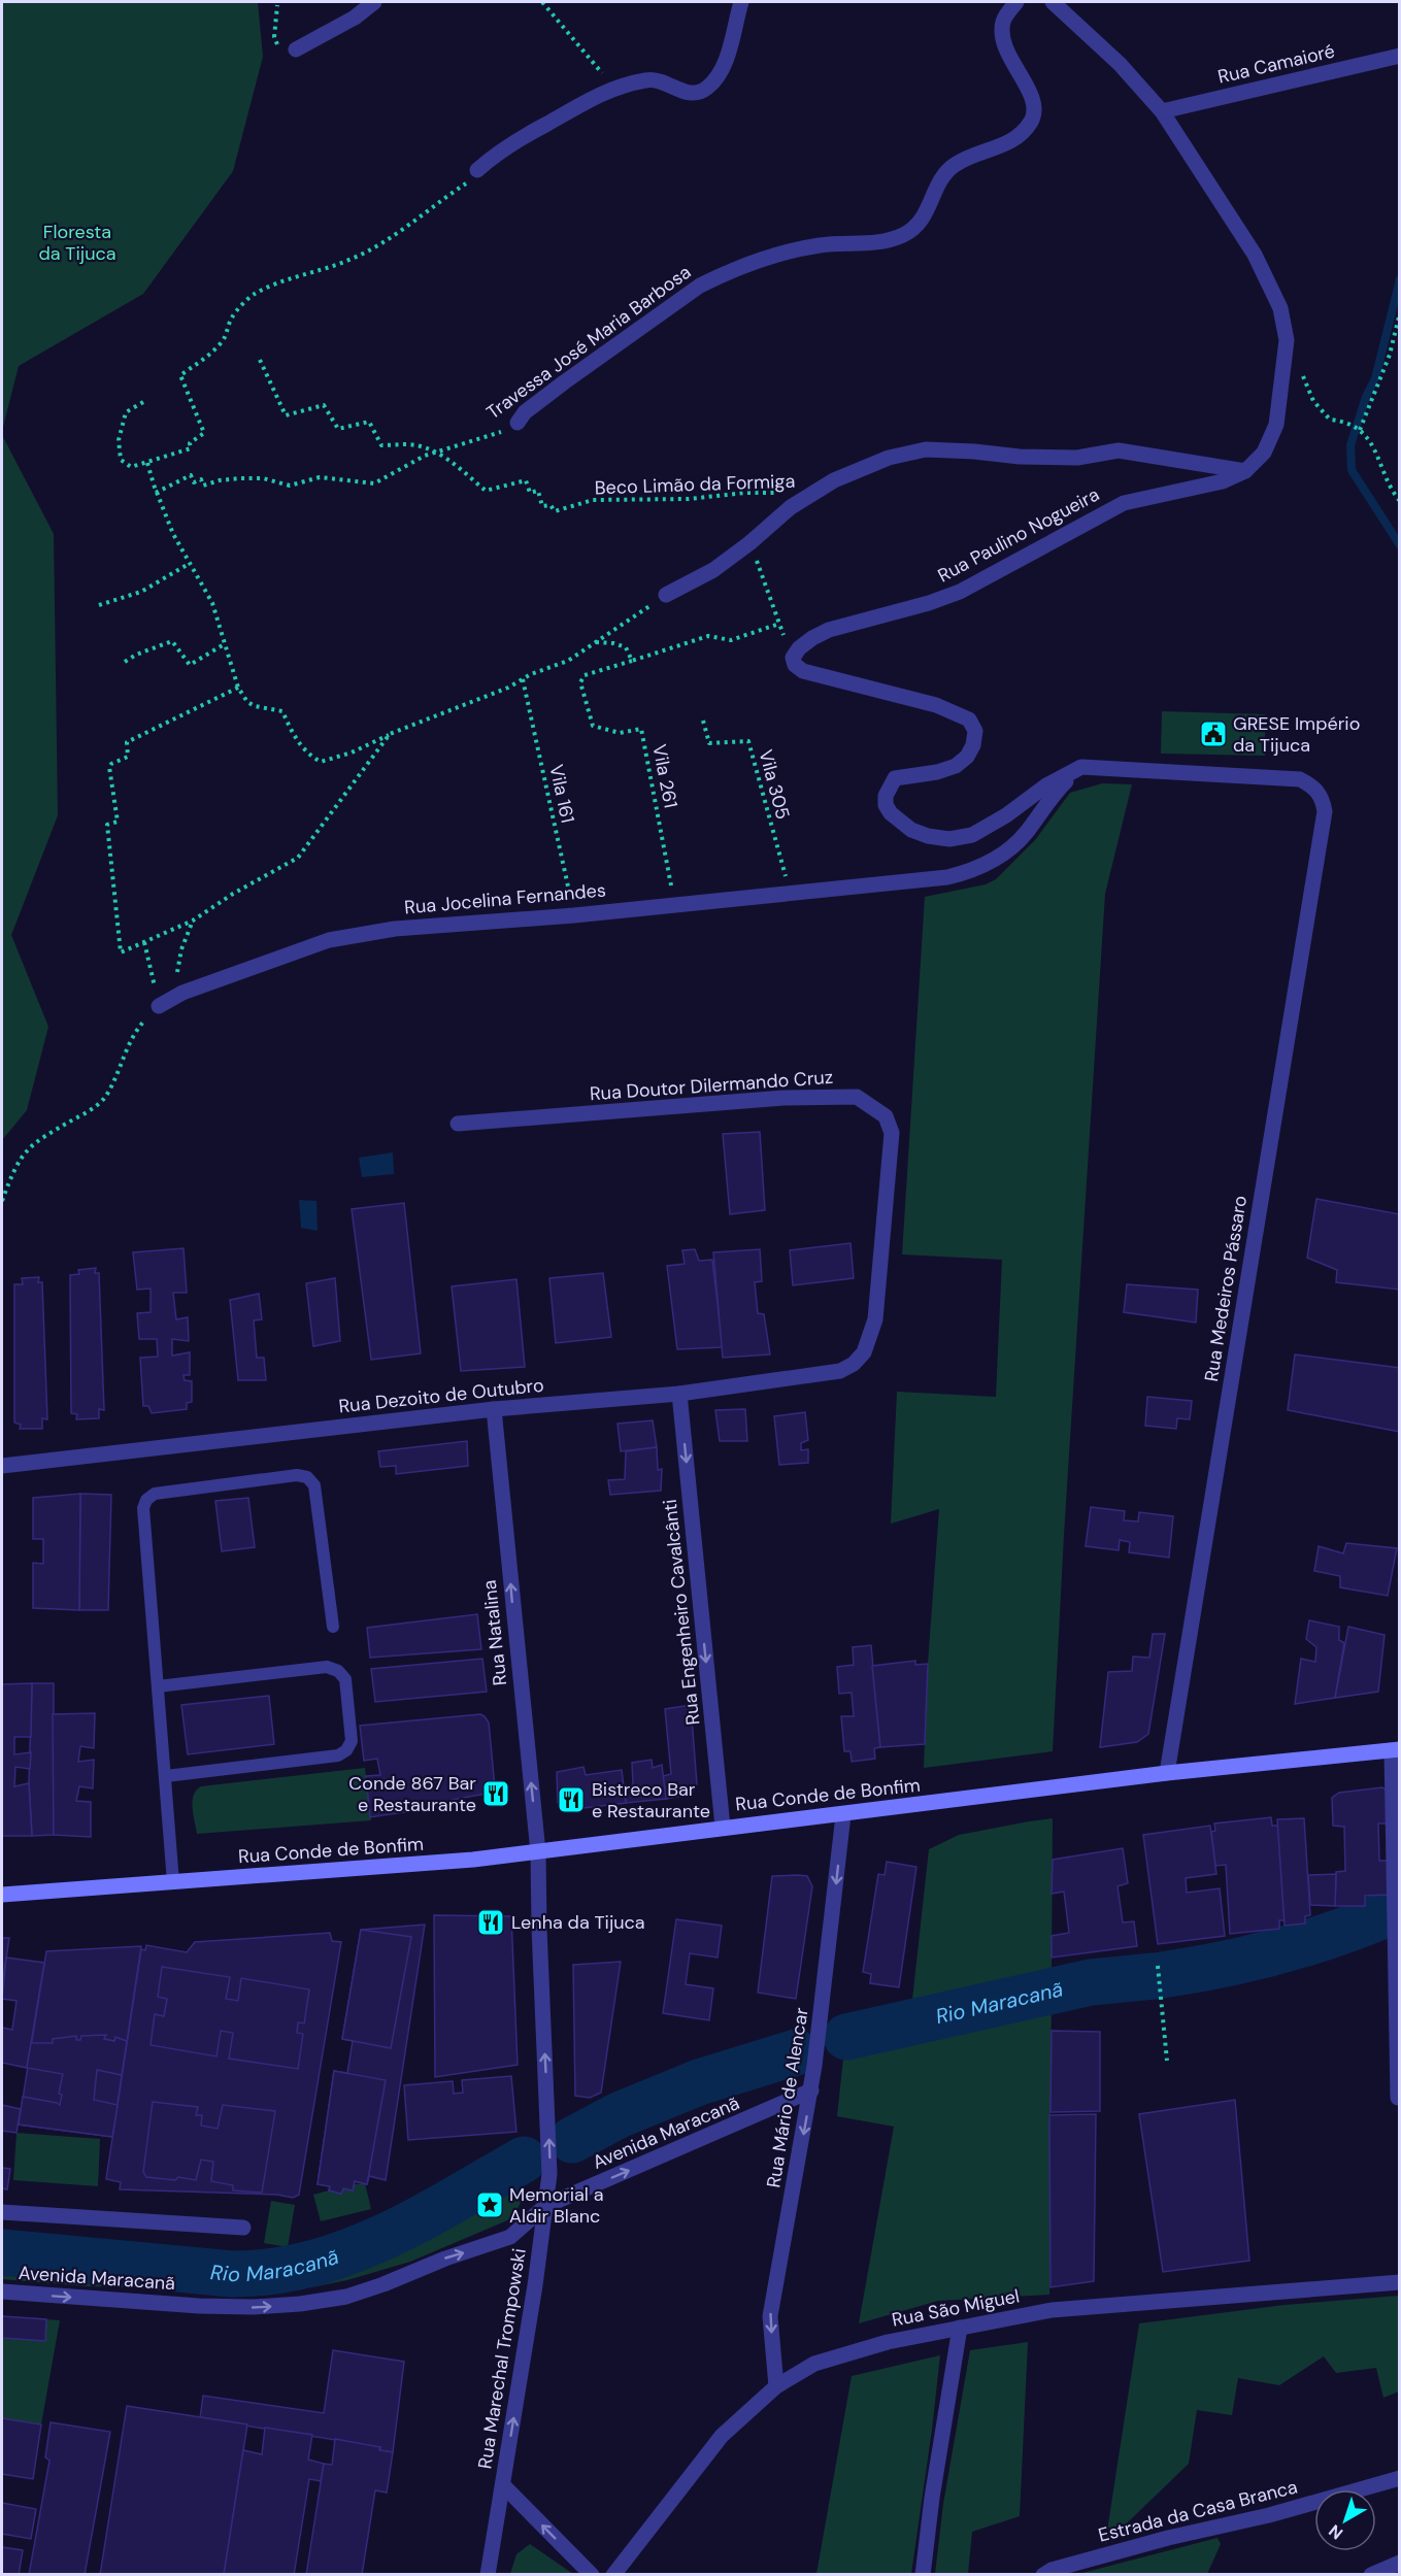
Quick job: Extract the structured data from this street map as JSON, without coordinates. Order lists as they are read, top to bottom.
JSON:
{
  "streets": {
    "main road": ["Rua Conde de Bonfim"],
    "street": [
      "Rua Camaioré",
      "Travessa José Maria Barbosa",
      "Rua Paulino Nogueira",
      "Rua Jocelina Fernandes",
      "Rua Doutor Dilermando Cruz",
      "Rua Medeiros Pássaro",
      "Rua Dezoito de Outubro",
      "Rua Engenheiro Cavalcânti",
      "Rua Natalina",
      "Rua Mário de Alencar",
      "Avenida Maracanã",
      "Rua São Miguel",
      "Rua Marechal Trompowski",
      "Estrada da Casa Branca"
    ],
    "path": [
      "Beco Limão da Formiga",
      "Vila 261",
      "Vila 305",
      "Vila 161"
    ]
  },
  "crossings": [
    ["Rua Camaioré", "Rua Paulino Nogueira"],
    ["Travessa José Maria Barbosa", "Beco Limão da Formiga"],
    ["Vila 261", "Rua Jocelina Fernandes"],
    ["Vila 305", "Rua Jocelina Fernandes"],
    ["Vila 161", "Rua Jocelina Fernandes"],
    ["Rua Jocelina Fernandes", "Rua Medeiros Pássaro"],
    ["Rua Doutor Dilermando Cruz", "Rua Dezoito de Outubro"],
    ["Rua Medeiros Pássaro", "Rua Conde de Bonfim"],
    ["Rua Dezoito de Outubro", "Rua Engenheiro Cavalcânti"],
    ["Rua Dezoito de Outubro", "Rua Natalina"],
    ["Rua Engenheiro Cavalcânti", "Rua Conde de Bonfim"],
    ["Rua Natalina", "Rua Conde de Bonfim"],
    ["Rua Natalina", "Rua Marechal Trompowski"],
    ["Rua Conde de Bonfim", "Rua Mário de Alencar"],
    ["Rua Conde de Bonfim", "Rua Marechal Trompowski"],
    ["Rua Mário de Alencar", "Avenida Maracanã"],
    ["Rua Mário de Alencar", "Rua São Miguel"],
    ["Avenida Maracanã", "Rua Marechal Trompowski"]
  ],
  "one_way": [
    "Rua Engenheiro Cavalcânti",
    "Rua Natalina",
    "Rua Mário de Alencar",
    "Avenida Maracanã",
    "Rua Marechal Trompowski"
  ],
  "water": ["Rio Maracanã"],
  "parks": ["Floresta da Tijuca"],
  "places": {
    "public building": ["GRESE Império da Tijuca"],
    "restaurant": ["Conde 867 Bar e Restaurante", "Bistreco Bar e Restaurante", "Lenha da Tijuca"],
    "place": ["Memorial a Aldir Blanc"]
  },
  "north": "bottom left"
}
